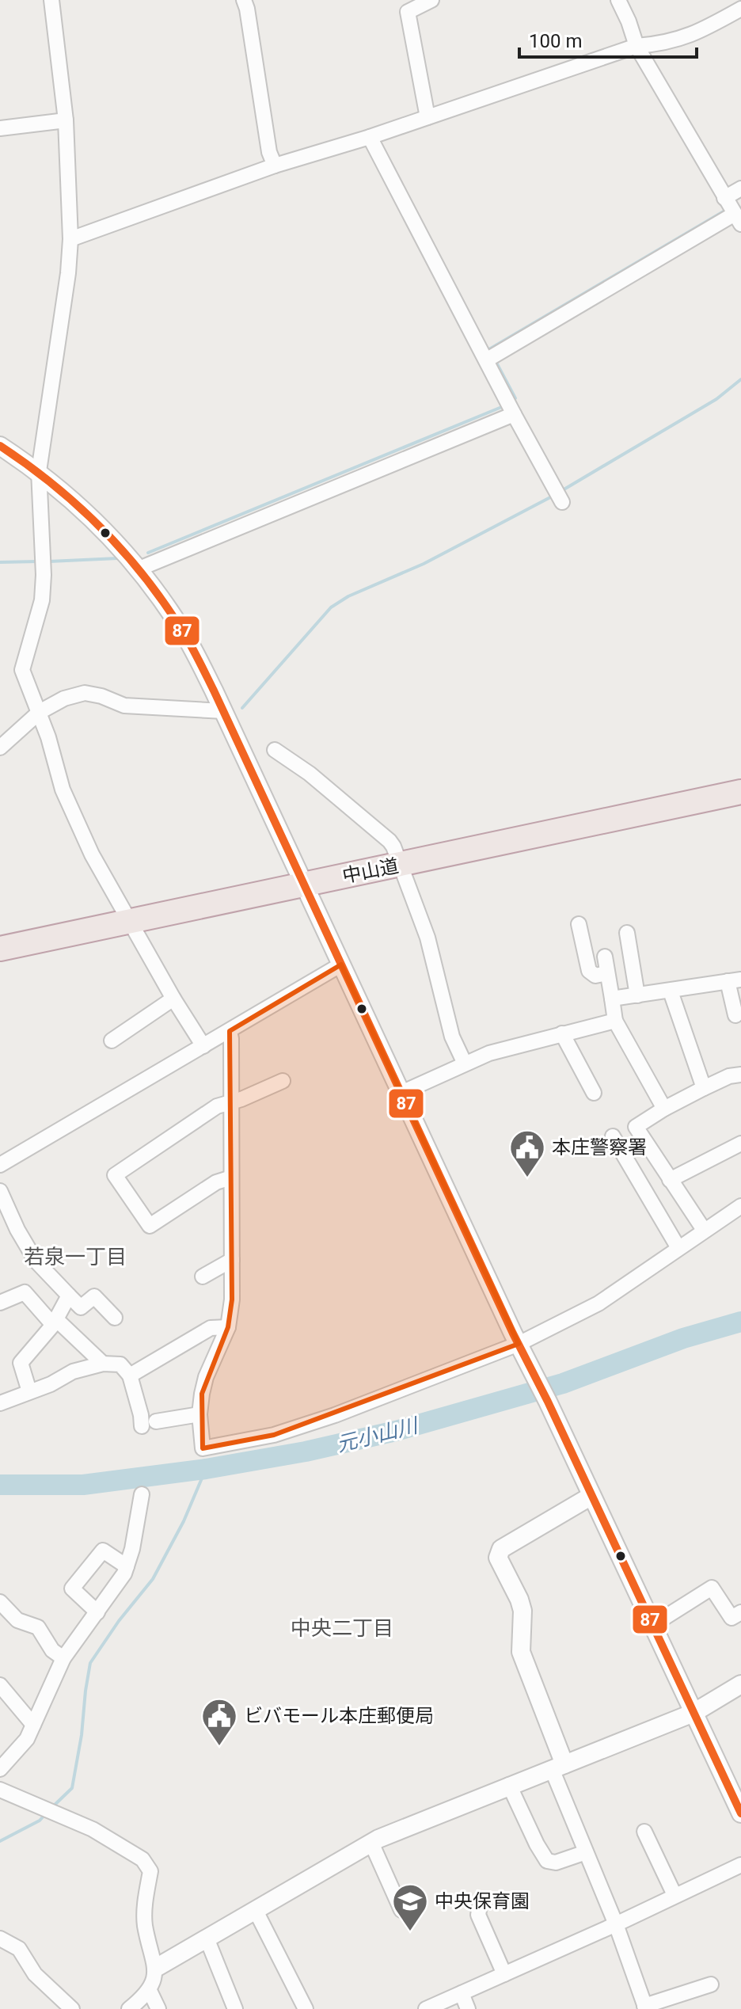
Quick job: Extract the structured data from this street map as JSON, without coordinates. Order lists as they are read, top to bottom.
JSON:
{
  "streets": {
    "highway": ["中山道"]
  },
  "districts": ["若泉一丁目", "中央二丁目"],
  "water": ["元小山川"],
  "places": {
    "public building": ["本庄警察署", "ビバモール本庄郵便局"],
    "school or university": ["中央保育園"]
  },
  "lines": ["transit line 87"],
  "scale_bar": "100 m"
}
